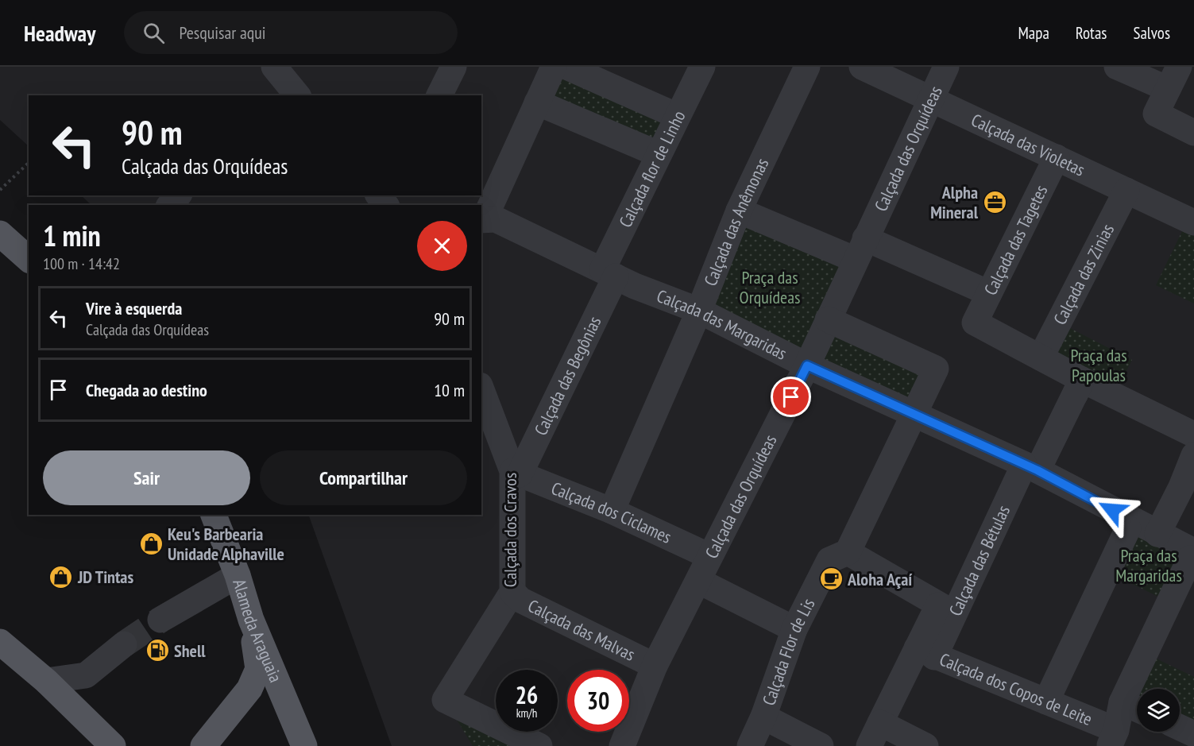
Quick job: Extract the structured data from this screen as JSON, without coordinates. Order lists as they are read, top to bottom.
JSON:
{
  "streets": {
    "main road": ["Alameda Araguaia"],
    "street": [
      "Calçada das Violetas",
      "Calçada das Orquídeas",
      "Calçada flor de Linho",
      "Calçada das Anêmonas",
      "Calçada das Tagetes",
      "Calçada das Zinias",
      "Calçada das Margaridas",
      "Calçada das Begônias",
      "Calçada dos Ciclames",
      "Calçada dos Cravos",
      "Calçada das Bétulas",
      "Calçada das Malvas",
      "Calçada Flor de Lis",
      "Calçada dos Copos de Leite"
    ]
  },
  "crossings": [
    ["Calçada das Violetas", "Calçada das Orquídeas"],
    ["Calçada das Violetas", "Calçada das Tagetes"],
    ["Calçada das Violetas", "Calçada das Zinias"],
    ["Calçada das Orquídeas", "Calçada das Margaridas"],
    ["Calçada das Orquídeas", "Calçada dos Ciclames"],
    ["Calçada das Orquídeas", "Calçada das Malvas"],
    ["Calçada flor de Linho", "Calçada das Margaridas"],
    ["Calçada flor de Linho", "Calçada das Begônias"],
    ["Calçada das Anêmonas", "Calçada das Margaridas"],
    ["Calçada das Anêmonas", "Calçada dos Ciclames"],
    ["Calçada das Tagetes", "Calçada das Zinias"],
    ["Calçada das Margaridas", "Calçada das Begônias"],
    ["Calçada das Margaridas", "Calçada das Bétulas"],
    ["Calçada das Begônias", "Calçada dos Ciclames"],
    ["Calçada das Begônias", "Calçada dos Cravos"],
    ["Calçada dos Ciclames", "Calçada dos Cravos"],
    ["Calçada dos Cravos", "Calçada das Malvas"],
    ["Calçada das Bétulas", "Calçada dos Copos de Leite"]
  ],
  "parks": ["Praça das Orquídeas", "Praça das Papoulas", "Praça das Margaridas"],
  "places": {
    "office": ["Alpha Mineral"],
    "shop": ["Keu's Barbearia Unidade Alphaville", "JD Tintas"],
    "cafe": ["Aloha Açaí"],
    "fuel station": ["Shell"]
  },
  "page": {
    "header": "Headway",
    "search": "Pesquisar aqui",
    "nav": ["Mapa", "Rotas", "Salvos"],
    "turn": ["90 m", "Calçada das Orquídeas"],
    "heading": ["1 min", "100 m · 14:42"],
    "list": [
      {
        "name": "Vire à esquerda",
        "note": "Calçada das Orquídeas",
        "value": "90 m"
      },
      {
        "name": "Chegada ao destino",
        "value": "10 m"
      }
    ],
    "buttons": ["Sair", "Compartilhar"],
    "speed": "26 km/h",
    "limit": "30"
  }
}
